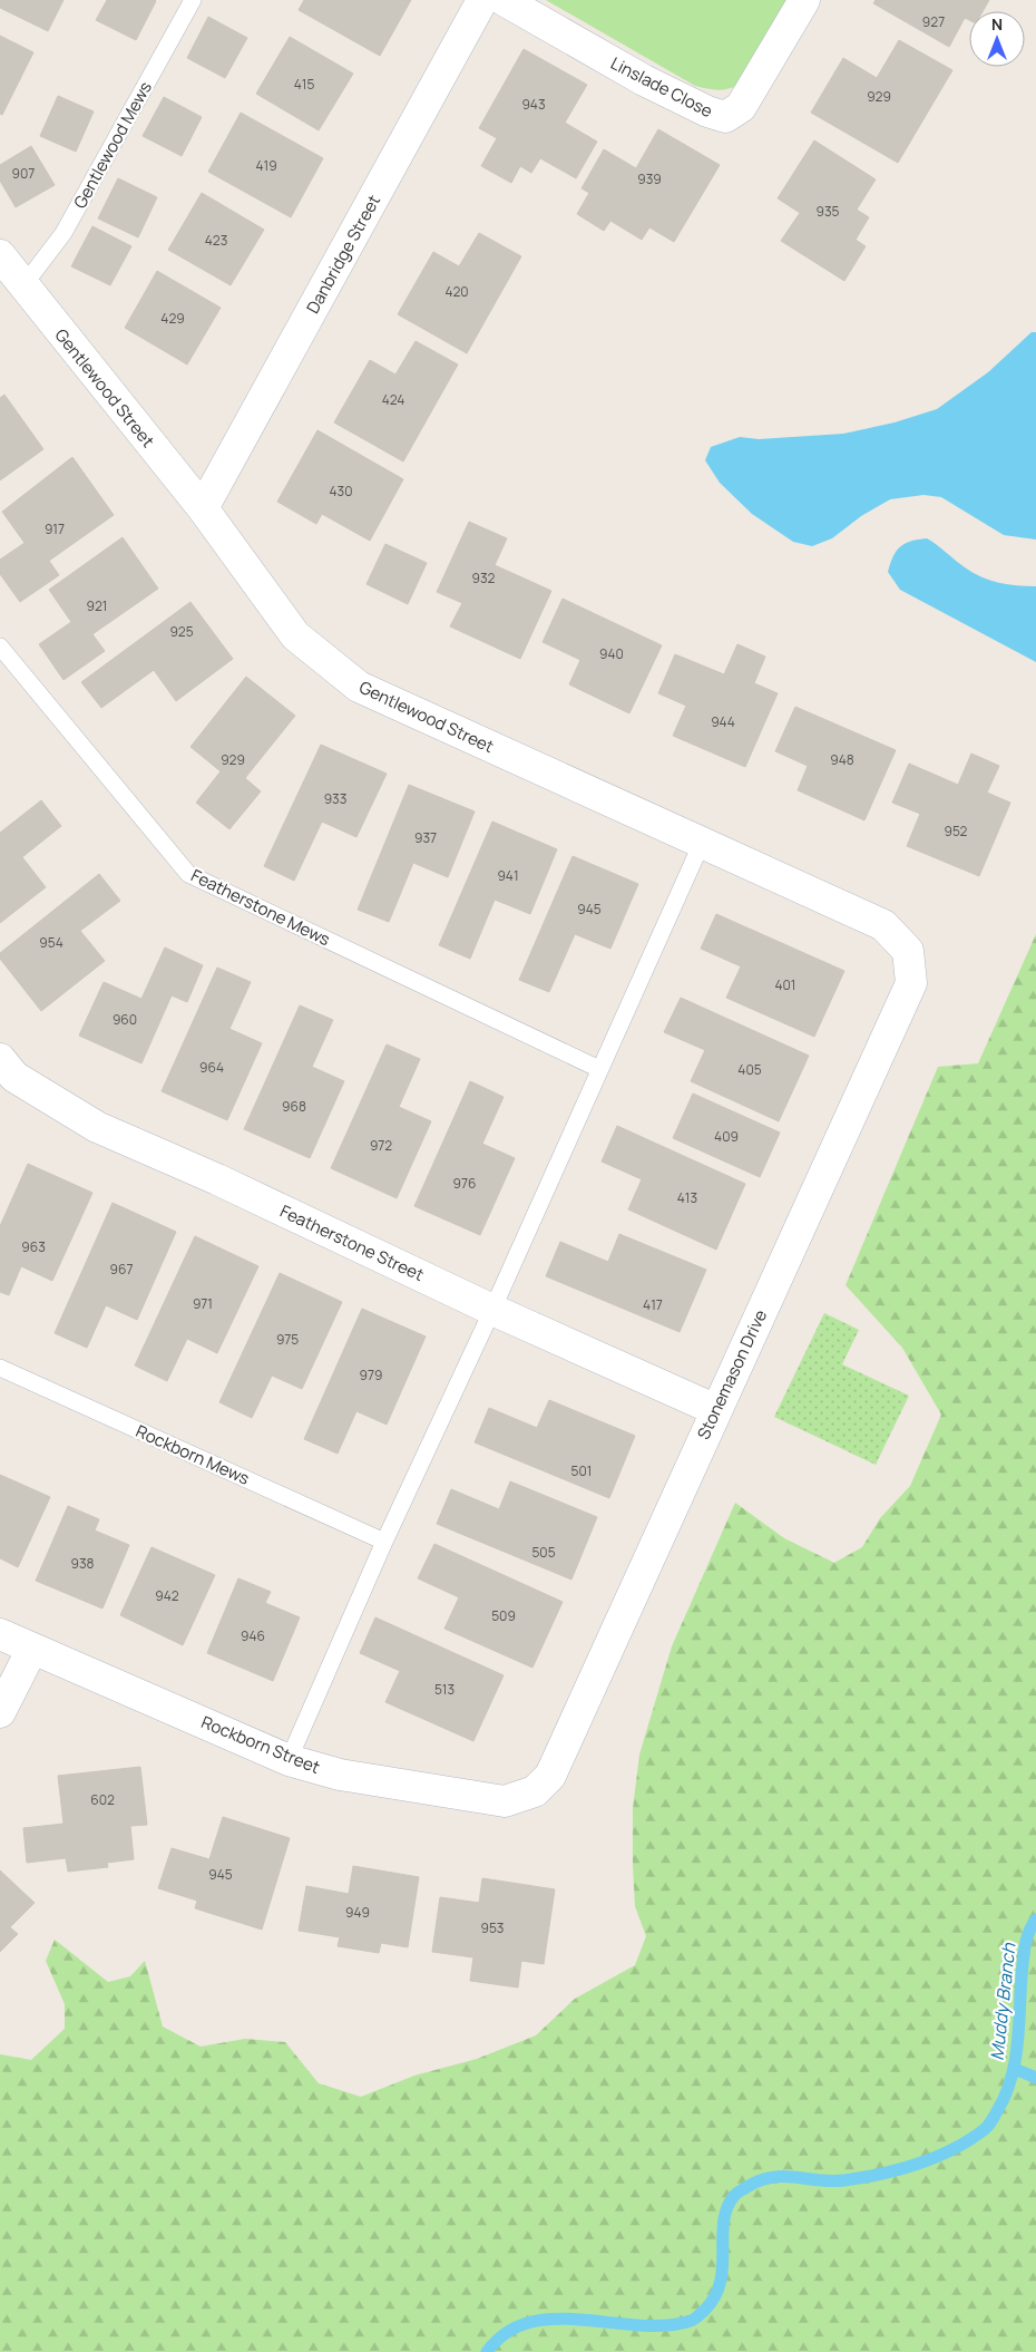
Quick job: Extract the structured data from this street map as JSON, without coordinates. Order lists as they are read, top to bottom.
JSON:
{
  "streets": {
    "street": [
      "Linslade Close",
      "Danbridge Street",
      "Gentlewood Street",
      "Featherstone Street",
      "Stonemason Drive",
      "Rockborn Street"
    ],
    "lane": ["Gentlewood Mews", "Featherstone Mews", "Rockborn Mews"]
  },
  "crossings": [
    ["Gentlewood Mews", "Gentlewood Street"],
    ["Danbridge Street", "Gentlewood Street"],
    ["Gentlewood Street", "Stonemason Drive"],
    ["Featherstone Street", "Stonemason Drive"],
    ["Stonemason Drive", "Rockborn Street"]
  ],
  "water": ["Muddy Branch"],
  "house_numbers": [
    "927",
    "415",
    "929",
    "943",
    "419",
    "907",
    "939",
    "935",
    "423",
    "420",
    "429",
    "424",
    "430",
    "917",
    "932",
    "921",
    "925",
    "940",
    "944",
    "929",
    "948",
    "933",
    "952",
    "937",
    "941",
    "945",
    "954",
    "401",
    "960",
    "964",
    "405",
    "968",
    "409",
    "972",
    "976",
    "413",
    "963",
    "967",
    "971",
    "417",
    "975",
    "979",
    "501",
    "505",
    "938",
    "942",
    "509",
    "946",
    "513",
    "602",
    "945",
    "949",
    "953"
  ],
  "north": "top"
}
